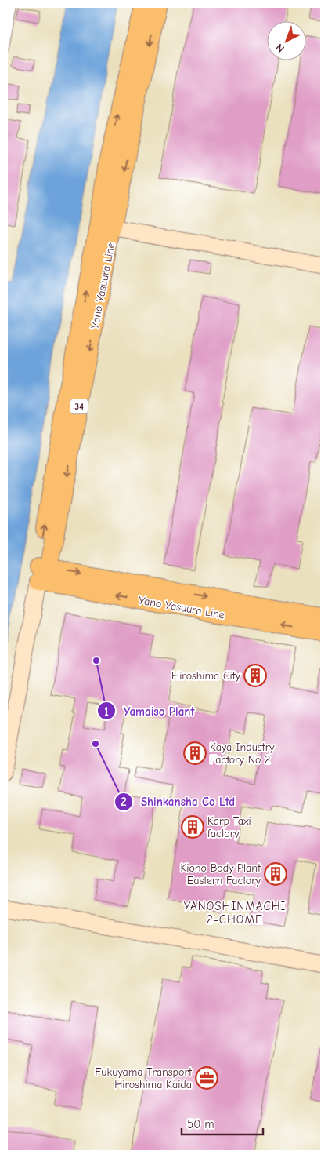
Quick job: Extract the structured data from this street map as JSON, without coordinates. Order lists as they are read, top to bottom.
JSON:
{
  "streets": {
    "main road": ["Yano Yasuura Line", "34"]
  },
  "districts": ["YANOSHINMACHI 2-CHOME"],
  "places": {
    "other": ["Yamaiso Plant", "Shinkansha Co Ltd"],
    "building": [
      "Hiroshima City",
      "Kaya Industry Factory No 2",
      "Karp Taxi factory",
      "Kiono Body Plant Eastern Factory"
    ],
    "office": ["Fukuyama Transport Hiroshima Kaida"]
  },
  "scale_bar": "50 m",
  "north": "bottom left"
}
